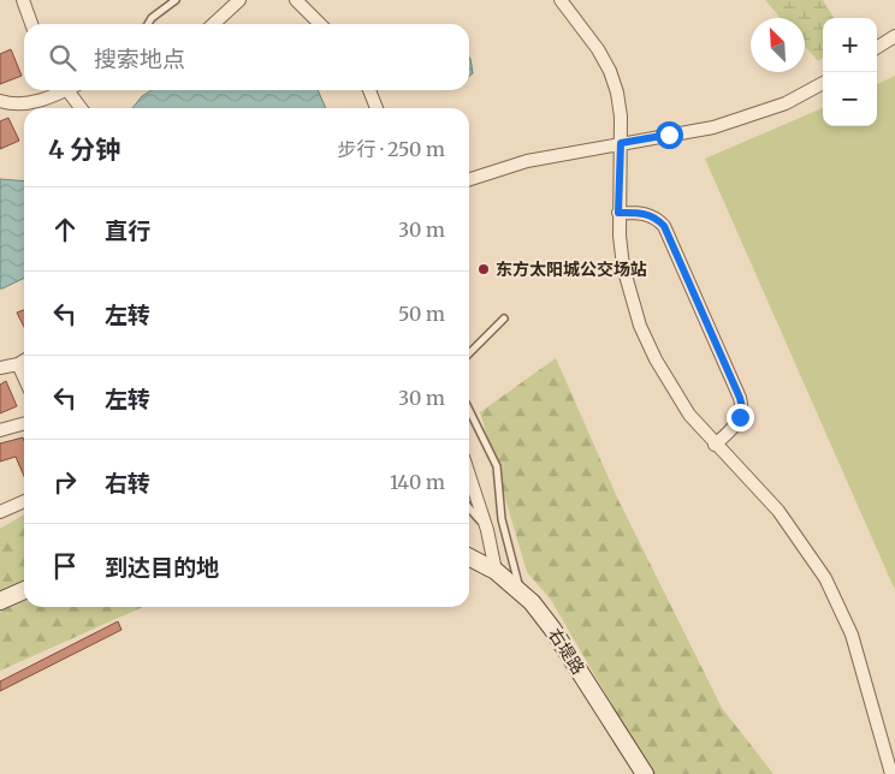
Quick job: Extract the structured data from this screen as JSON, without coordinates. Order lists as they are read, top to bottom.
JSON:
{
  "streets": {
    "main road": ["右堤路"]
  },
  "places": ["东方太阳城公交场站"],
  "north": "top left",
  "page": {
    "map_buttons": ["+", "−"],
    "search": "搜索地点",
    "heading": ["4 分钟", "步行 · 250 m"],
    "list": [
      ["直行", "30 m"],
      ["左转", "50 m"],
      ["左转", "30 m"],
      ["右转", "140 m"],
      "到达目的地"
    ]
  }
}
